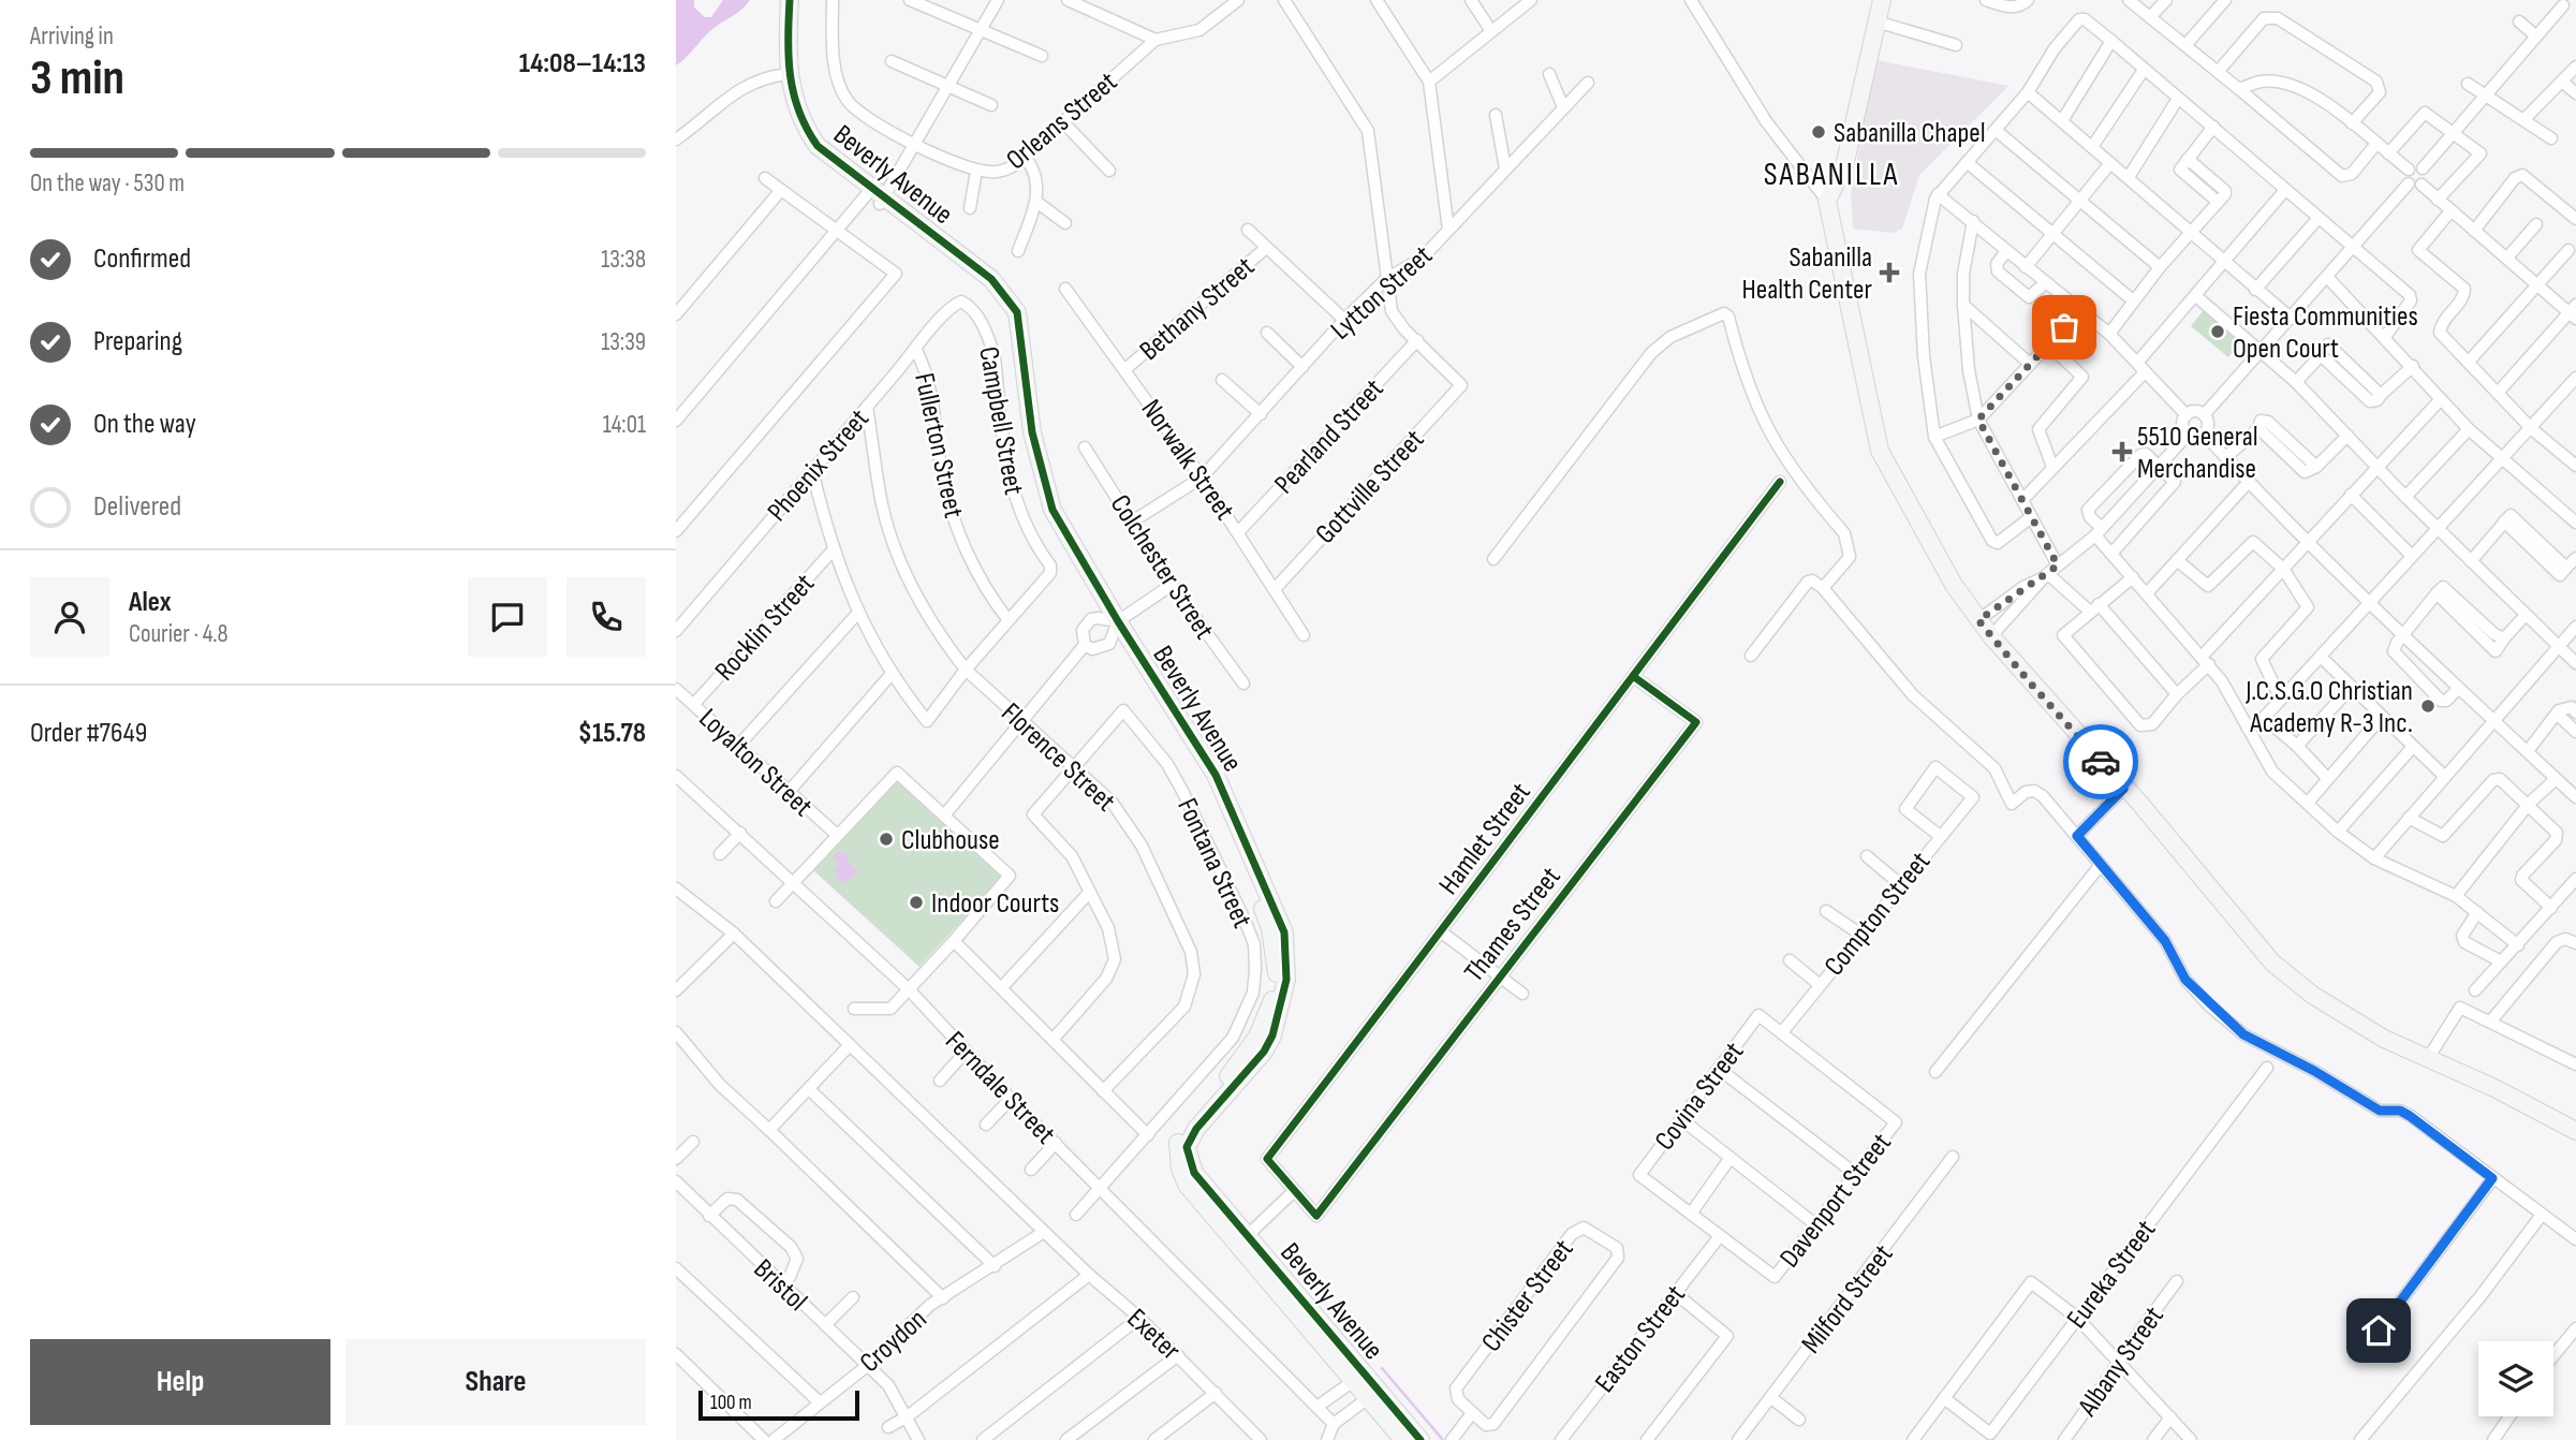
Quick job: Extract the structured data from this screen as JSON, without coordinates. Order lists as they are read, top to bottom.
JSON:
{
  "streets": {
    "street": [
      "Orleans Street",
      "Beverly Avenue",
      "Lytton Street",
      "Bethany Street",
      "Campbell Street",
      "Pearland Street",
      "Fullerton Street",
      "Norwalk Street",
      "Phoenix Street",
      "Gottville Street",
      "Colchester Street",
      "Rocklin Street",
      "Florence Street",
      "Loyalton Street",
      "Hamlet Street",
      "Fontana Street",
      "Compton Street",
      "Thames Street",
      "Ferndale Street",
      "Covina Street",
      "Davenport Street",
      "Eureka Street",
      "Bristol",
      "Chister Street",
      "Milford Street",
      "Exeter",
      "Easton Street",
      "Croydon",
      "Albany Street"
    ]
  },
  "crossings": [
    ["Lytton Street", "Norwalk Street"],
    ["Lytton Street", "Colchester Street"],
    ["Bethany Street", "Norwalk Street"],
    ["Campbell Street", "Fullerton Street"],
    ["Campbell Street", "Phoenix Street"],
    ["Campbell Street", "Florence Street"],
    ["Pearland Street", "Norwalk Street"],
    ["Pearland Street", "Gottville Street"],
    ["Fullerton Street", "Phoenix Street"],
    ["Norwalk Street", "Gottville Street"],
    ["Phoenix Street", "Florence Street"],
    ["Rocklin Street", "Loyalton Street"],
    ["Florence Street", "Fontana Street"],
    ["Hamlet Street", "Thames Street"],
    ["Compton Street", "Covina Street"],
    ["Compton Street", "Davenport Street"],
    ["Covina Street", "Davenport Street"],
    ["Davenport Street", "Easton Street"],
    ["Bristol", "Croydon"],
    ["Exeter", "Croydon"]
  ],
  "districts": ["SABANILLA"],
  "places": {
    "other": [
      "Sabanilla Chapel",
      "Fiesta Communities Open Court",
      "J.C.S.G.O Christian Academy R-3 Inc.",
      "Clubhouse",
      "Indoor Courts"
    ],
    "health": ["Sabanilla Health Center", "5510 General Merchandise"]
  },
  "scale_bar": "100 m",
  "page": {
    "heading": ["3 min", "Arriving in", "14:08–14:13"],
    "panel": [
      "Alex",
      "Courier · 4.8",
      "Order #7649",
      "$15.78"
    ],
    "bar": "On the way · 530 m",
    "list": [
      ["Confirmed", "13:38"],
      ["Preparing", "13:39"],
      ["On the way", "14:01"],
      "Delivered"
    ],
    "buttons": ["Help", "Share"],
    "scale": "100 m"
  }
}
